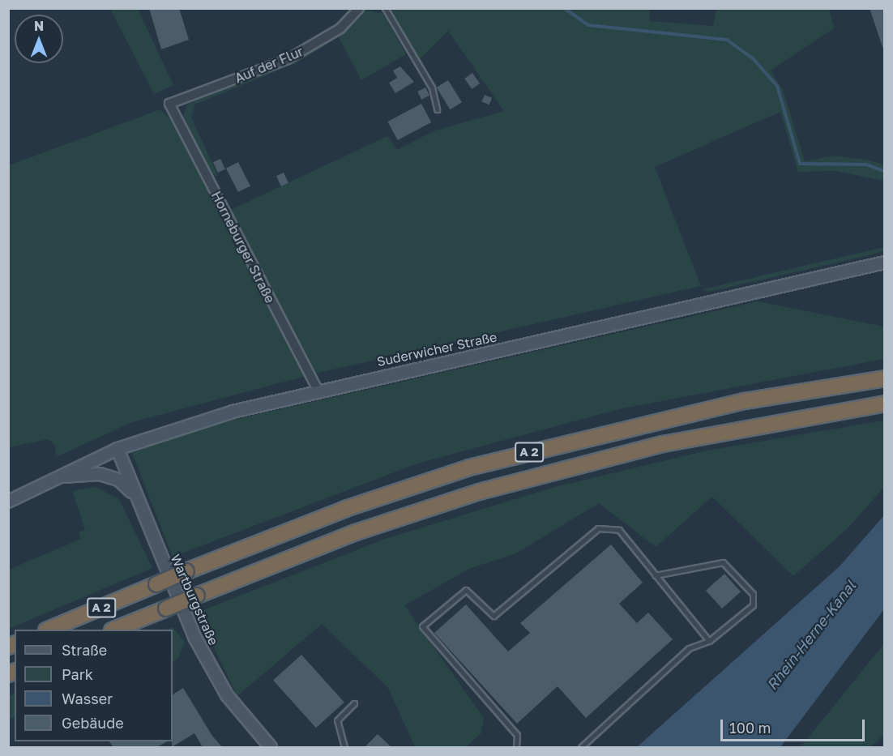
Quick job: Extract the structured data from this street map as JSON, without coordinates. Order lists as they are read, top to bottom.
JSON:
{
  "streets": {
    "highway": ["A 2"],
    "main road": ["Suderwicher Straße", "Wartburgstraße"],
    "street": ["Auf der Flur", "Horneburger Straße"]
  },
  "crossings": [
    ["Auf der Flur", "Horneburger Straße"],
    ["Horneburger Straße", "Suderwicher Straße"],
    ["Suderwicher Straße", "Wartburgstraße"]
  ],
  "water": ["Rhein-Herne-Kanal"],
  "legend": [
    "Straße",
    "Park",
    "Wasser",
    "Gebäude"
  ],
  "scale_bar": "100 m",
  "north": "top"
}
